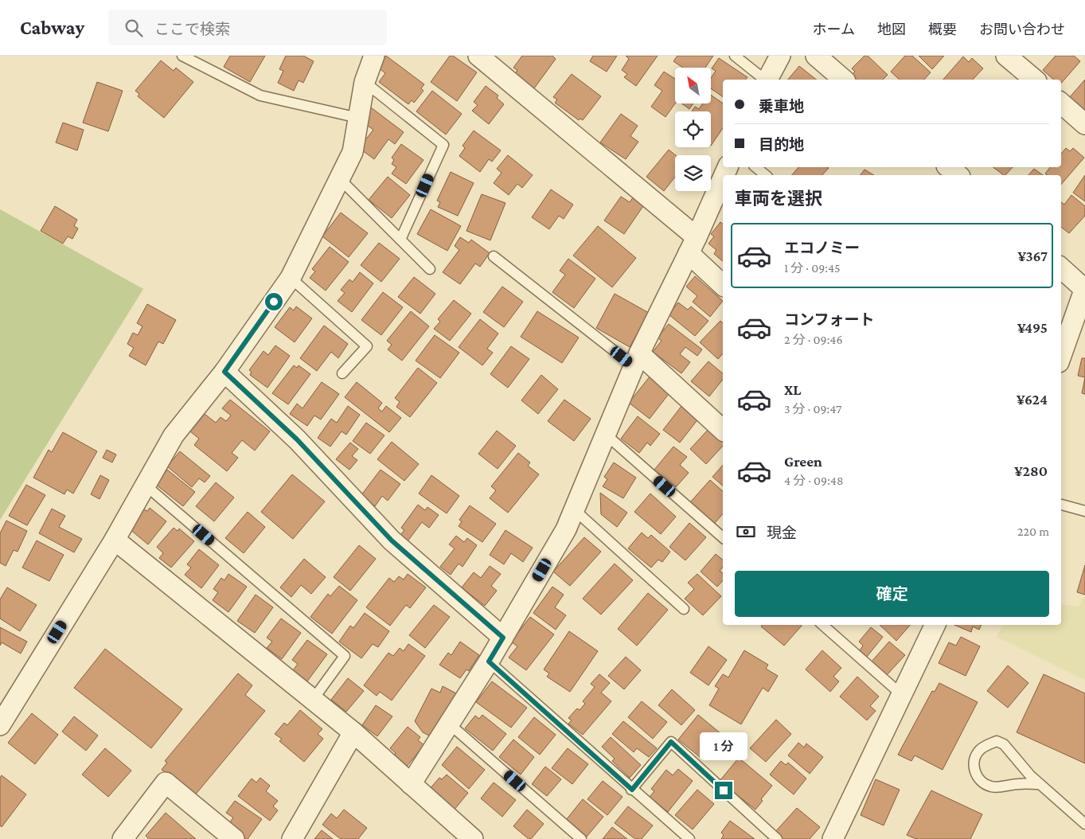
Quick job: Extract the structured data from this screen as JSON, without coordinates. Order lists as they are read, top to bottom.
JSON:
{
  "north": "top left",
  "page": {
    "header": "Cabway",
    "search": "ここで検索",
    "nav": [
      "ホーム",
      "地図",
      "概要",
      "お問い合わせ"
    ],
    "banner": ["乗車地", "目的地"],
    "heading": "車両を選択",
    "list": [
      {
        "name": "エコノミー",
        "note": "1 分 · 09:45",
        "value": "¥367"
      },
      {
        "name": "コンフォート",
        "note": "2 分 · 09:46",
        "value": "¥495"
      },
      {
        "name": "XL",
        "note": "3 分 · 09:47",
        "value": "¥624"
      },
      {
        "name": "Green",
        "note": "4 分 · 09:48",
        "value": "¥280"
      }
    ],
    "pay": ["現金", "220 m"],
    "buttons": "確定",
    "bubble": "1 分"
  }
}
